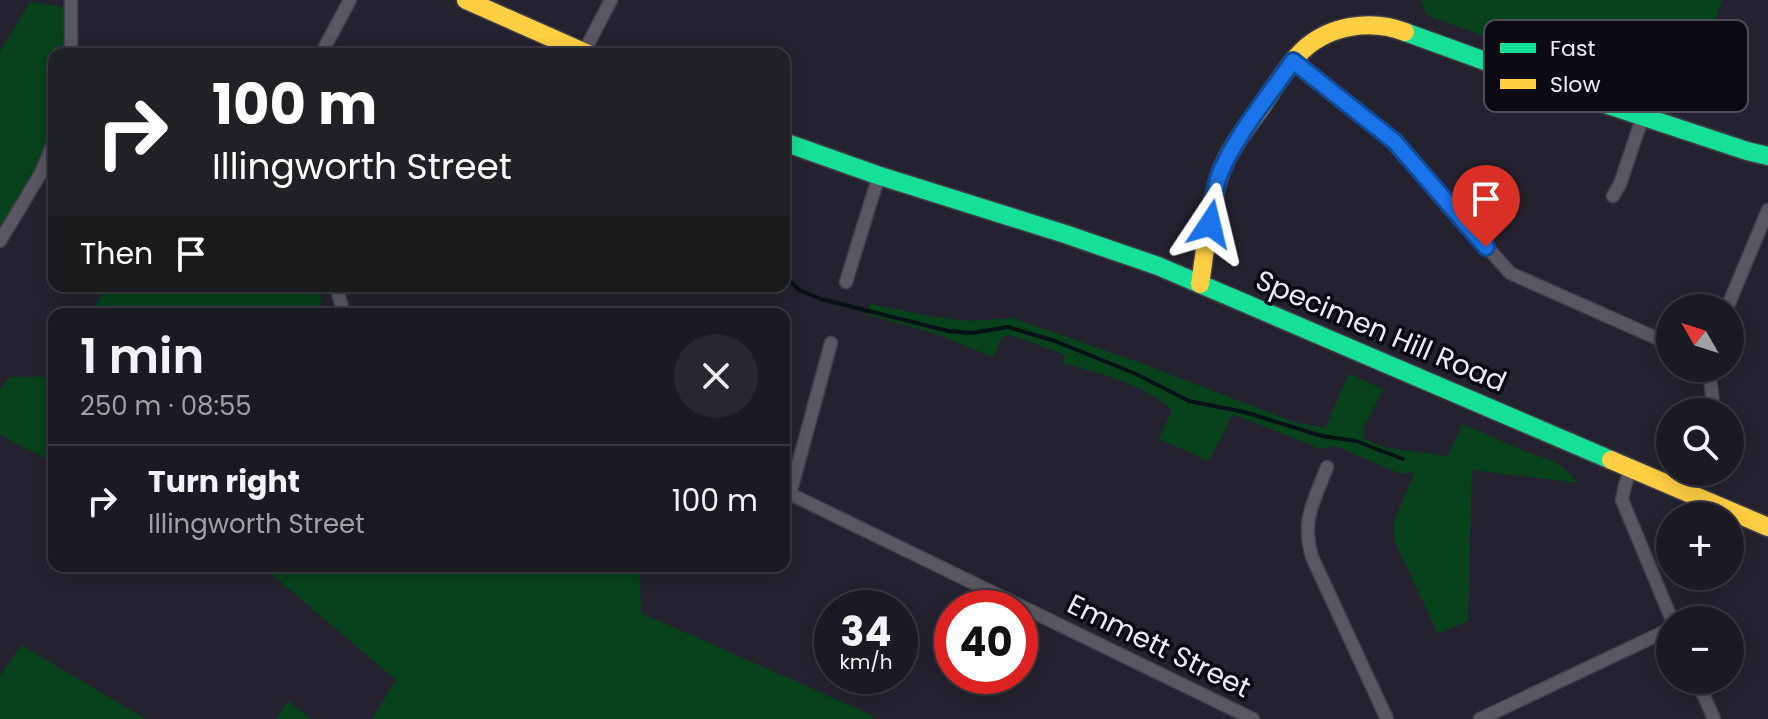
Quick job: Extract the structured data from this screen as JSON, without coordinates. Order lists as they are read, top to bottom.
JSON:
{
  "streets": {
    "main road": ["Specimen Hill Road"],
    "street": ["Emmett Street"]
  },
  "legend": ["Fast", "Slow"],
  "north": "top left",
  "page": {
    "turn": ["100 m", "Illingworth Street"],
    "then": "Then",
    "map_buttons": ["+", "−"],
    "heading": ["1 min", "250 m · 08:55"],
    "list": [
      {
        "name": "Turn right",
        "note": "Illingworth Street",
        "value": "100 m"
      }
    ],
    "speed": "34 km/h",
    "limit": "40"
  }
}
